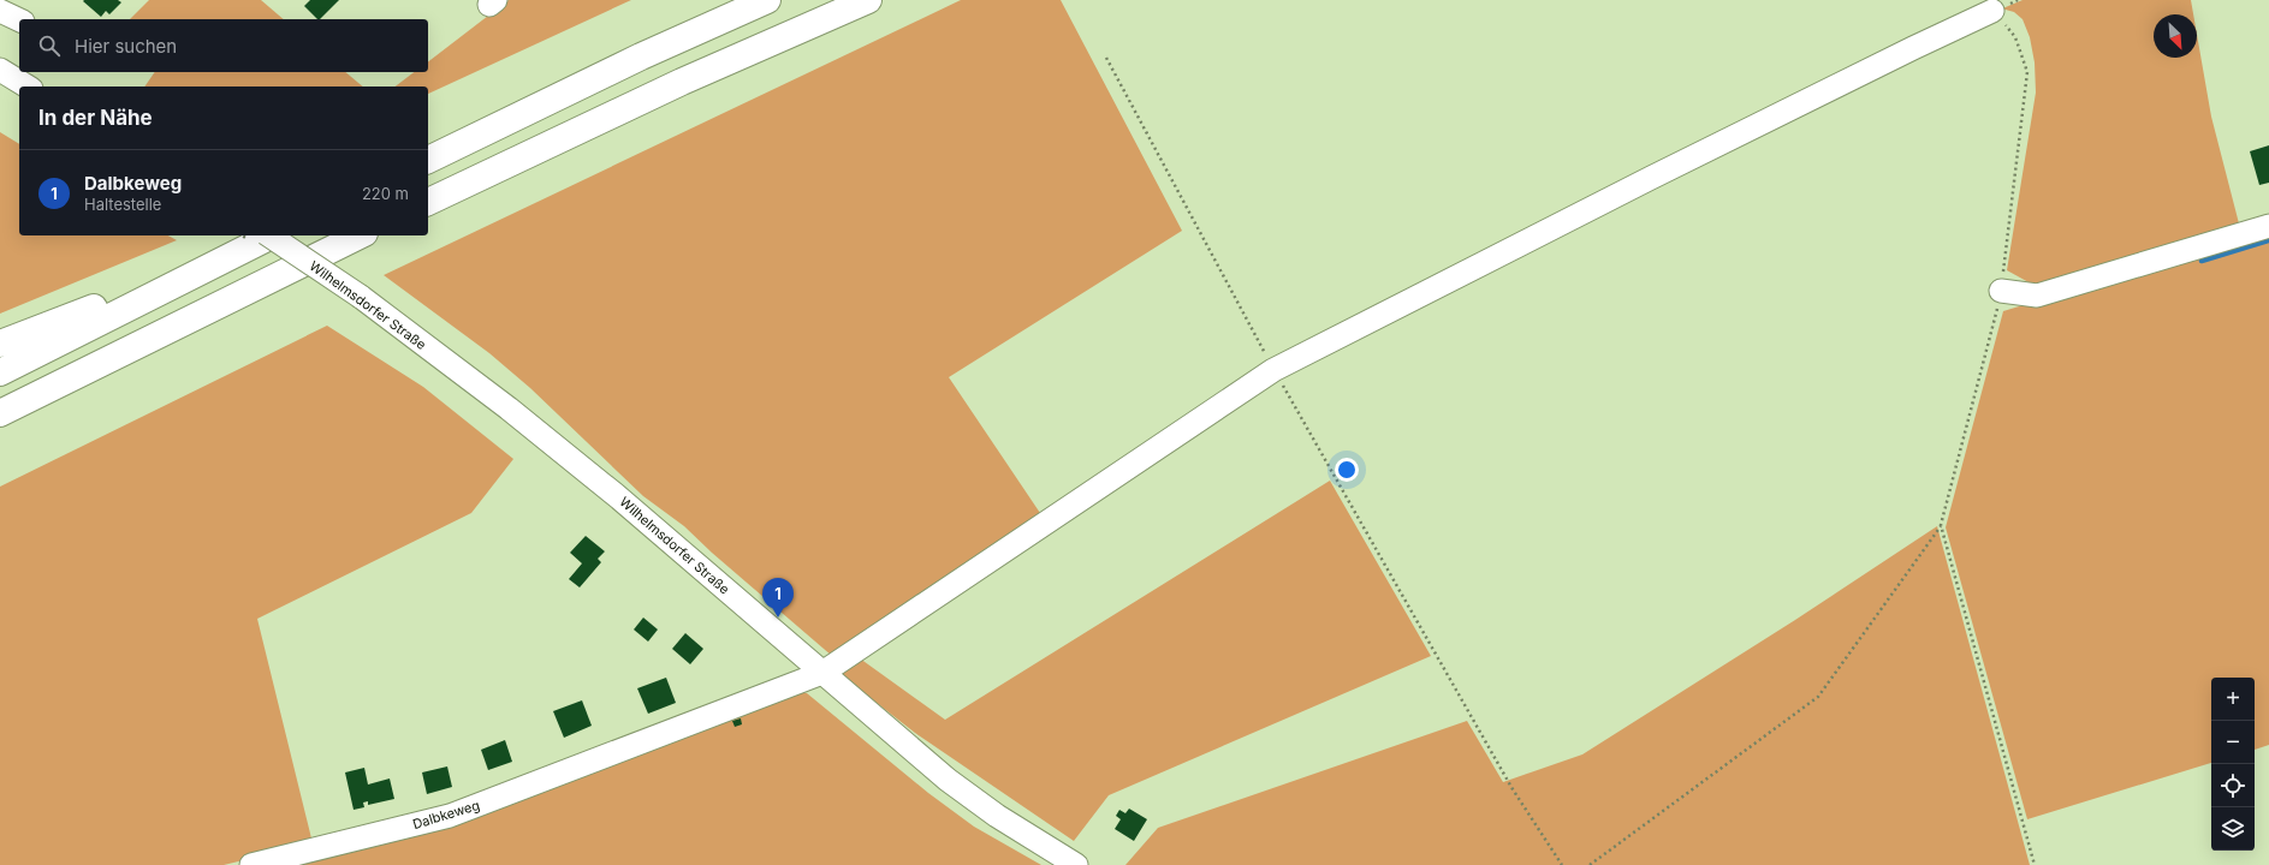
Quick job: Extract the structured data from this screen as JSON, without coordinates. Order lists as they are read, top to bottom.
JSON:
{
  "streets": {
    "street": ["Wilhelmsdorfer Straße", "Dalbkeweg"]
  },
  "crossings": [
    ["Wilhelmsdorfer Straße", "Dalbkeweg"]
  ],
  "north": "bottom right",
  "page": {
    "search": "Hier suchen",
    "heading": "In der Nähe",
    "list": [
      {
        "mark": "1",
        "name": "Dalbkeweg",
        "note": "Haltestelle",
        "value": "220 m"
      }
    ],
    "pins": "1",
    "map_buttons": ["+", "−"]
  }
}
